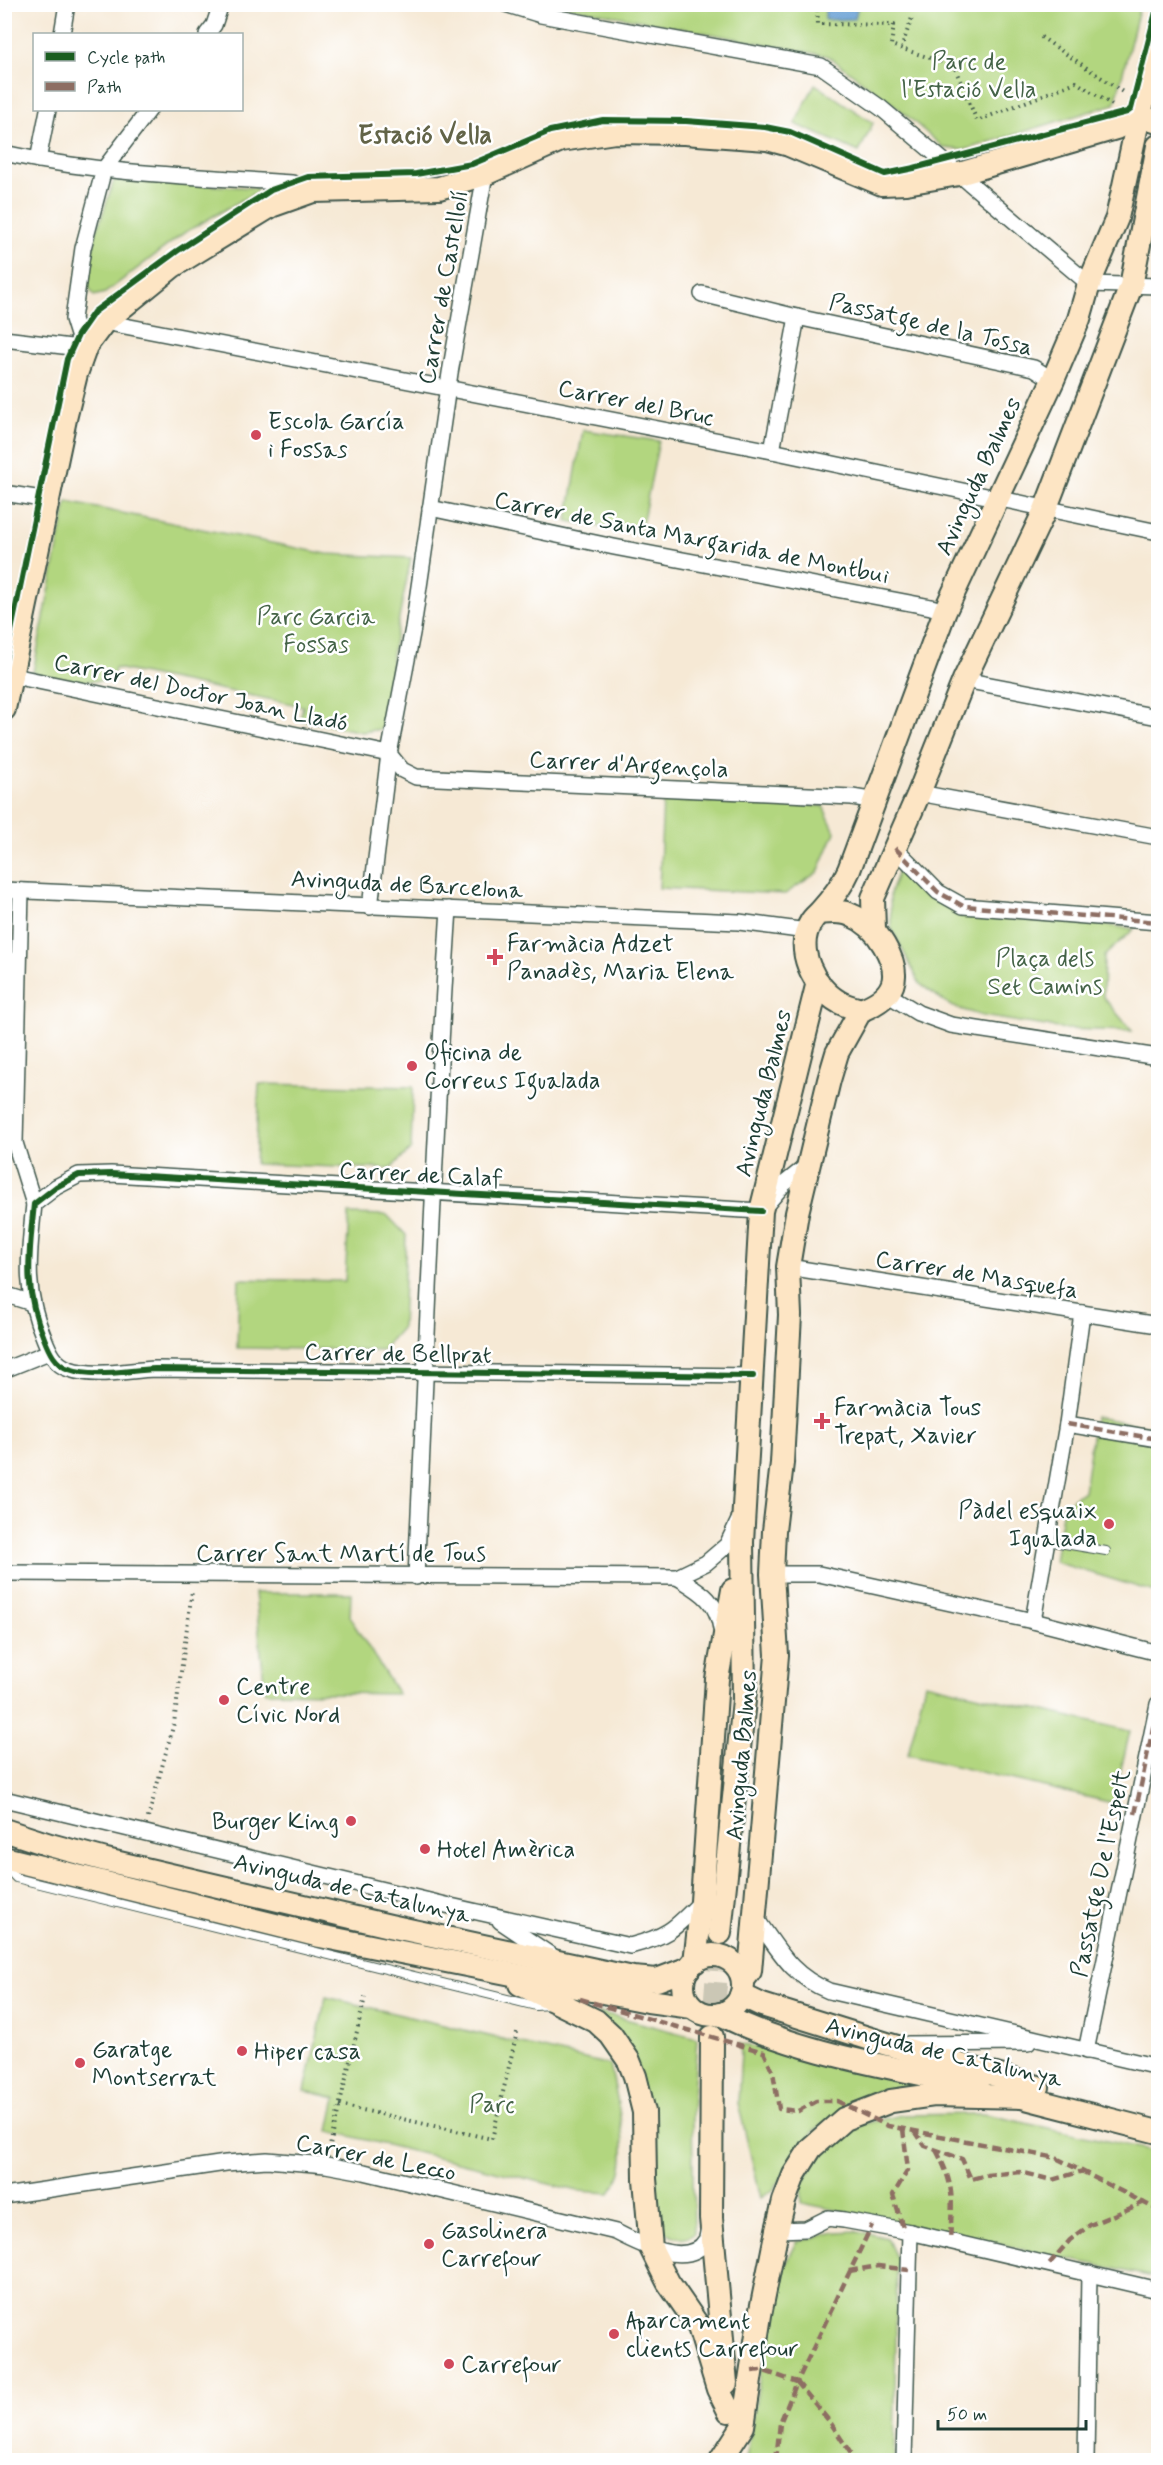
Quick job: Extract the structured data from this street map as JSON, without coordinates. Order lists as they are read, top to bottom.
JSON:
{
  "streets": {
    "street": [
      "Carrer de Castellolí",
      "Passatge de la Tossa",
      "Carrer del Bruc",
      "Avinguda Balmes",
      "Carrer de Santa Margarida de Montbui",
      "Carrer del Doctor Joan Lladó",
      "Carrer d'Argençola",
      "Avinguda de Barcelona",
      "Carrer de Calaf",
      "Carrer de Masquefa",
      "Carrer de Bellprat",
      "Carrer Sant Martí de Tous",
      "Passatge De l'Espelt",
      "Avinguda de Catalunya",
      "Carrer de Lecco"
    ]
  },
  "crossings": [
    ["Carrer de Castellolí", "Carrer del Bruc"],
    ["Carrer de Castellolí", "Carrer de Santa Margarida de Montbui"],
    ["Carrer de Castellolí", "Carrer del Doctor Joan Lladó"],
    ["Carrer de Castellolí", "Carrer d'Argençola"],
    ["Carrer de Castellolí", "Avinguda de Barcelona"],
    ["Passatge de la Tossa", "Carrer del Bruc"],
    ["Passatge de la Tossa", "Avinguda Balmes"],
    ["Carrer del Bruc", "Avinguda Balmes"],
    ["Avinguda Balmes", "Carrer de Santa Margarida de Montbui"],
    ["Avinguda Balmes", "Carrer d'Argençola"],
    ["Avinguda Balmes", "Avinguda de Barcelona"],
    ["Avinguda Balmes", "Carrer de Calaf"],
    ["Avinguda Balmes", "Carrer de Masquefa"],
    ["Avinguda Balmes", "Carrer de Bellprat"],
    ["Avinguda Balmes", "Avinguda de Catalunya"],
    ["Carrer del Doctor Joan Lladó", "Carrer d'Argençola"]
  ],
  "districts": ["Estació Vella"],
  "parks": [
    "Parc de l'Estació Vella",
    "Parc Garcia Fossas",
    "Plaça dels Set Camins",
    "Parc"
  ],
  "places": {
    "other": [
      "Escola García i Fossas",
      "Oficina de Correus Igualada",
      "Pàdel esquaix Igualada",
      "Centre Cívic Nord",
      "Burger King",
      "Hotel Amèrica",
      "Hiper casa",
      "Garatge Montserrat",
      "Gasolinera Carrefour",
      "Aparcament clients Carrefour",
      "Carrefour"
    ],
    "health": ["Farmàcia Adzet Panadès, Maria Elena", "Farmàcia Tous Trepat, Xavier"]
  },
  "legend": ["Cycle path", "Path"],
  "scale_bar": "50 m"
}
